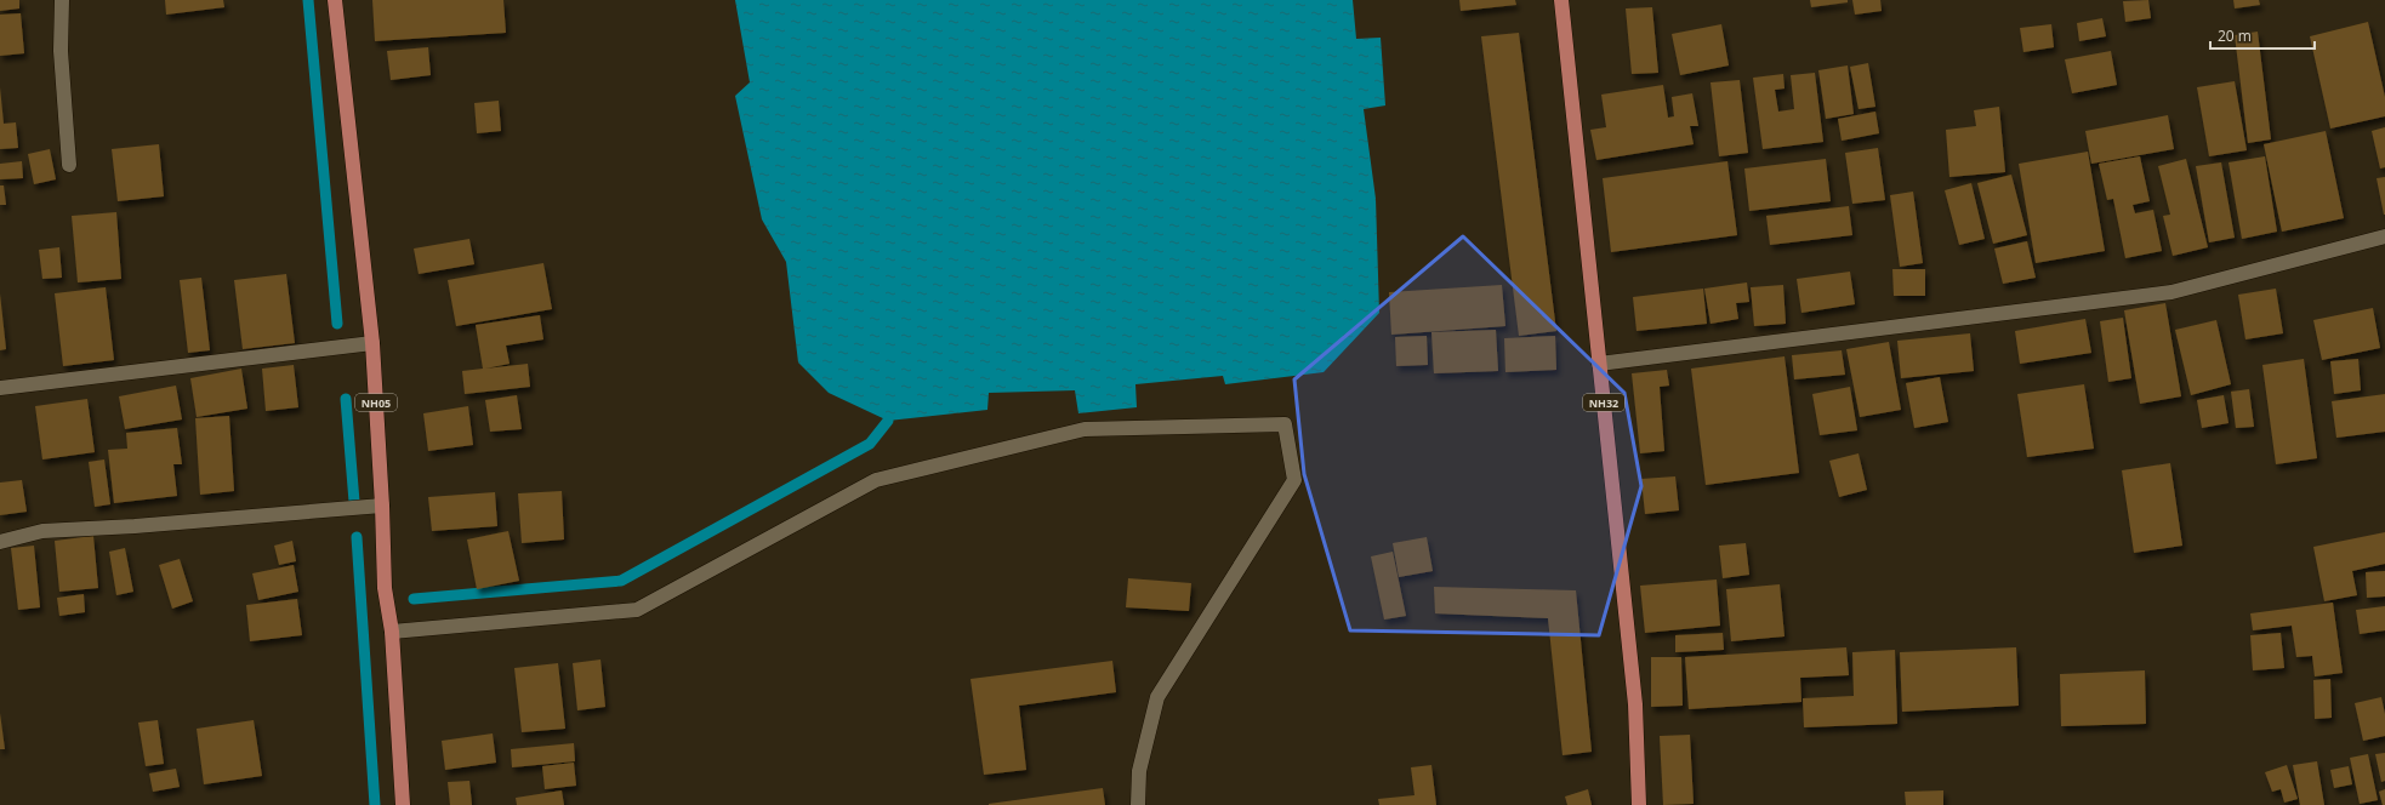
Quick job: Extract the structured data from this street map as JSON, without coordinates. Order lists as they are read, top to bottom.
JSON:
{
  "streets": {
    "main road": ["NH05", "NH32"]
  },
  "scale_bar": "20 m"
}
